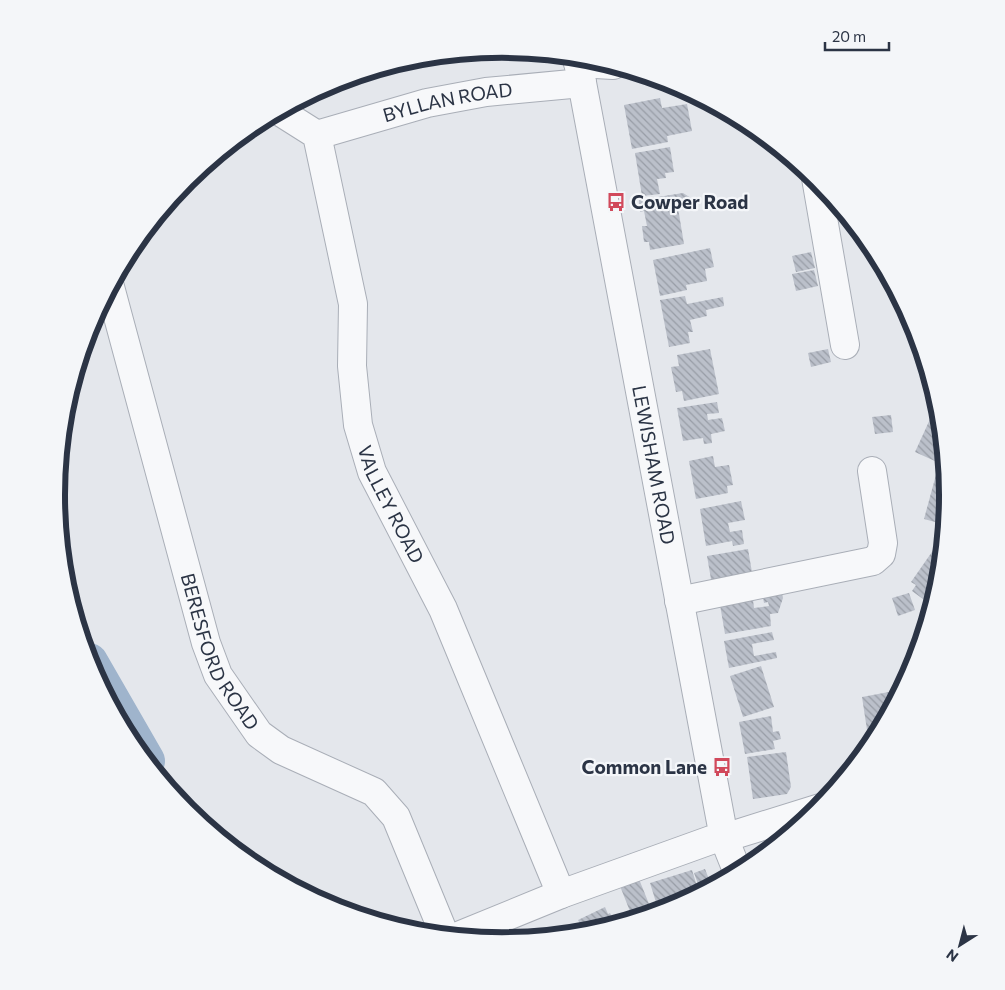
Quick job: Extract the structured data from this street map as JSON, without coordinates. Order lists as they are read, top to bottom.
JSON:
{
  "streets": {
    "street": [
      "BYLLAN ROAD",
      "LEWISHAM ROAD",
      "VALLEY ROAD",
      "BERESFORD ROAD"
    ]
  },
  "crossings": [
    ["BYLLAN ROAD", "LEWISHAM ROAD"],
    ["BYLLAN ROAD", "VALLEY ROAD"]
  ],
  "places": {
    "bus stop": ["Cowper Road", "Common Lane"]
  },
  "scale_bar": "20 m",
  "north": "bottom left"
}
